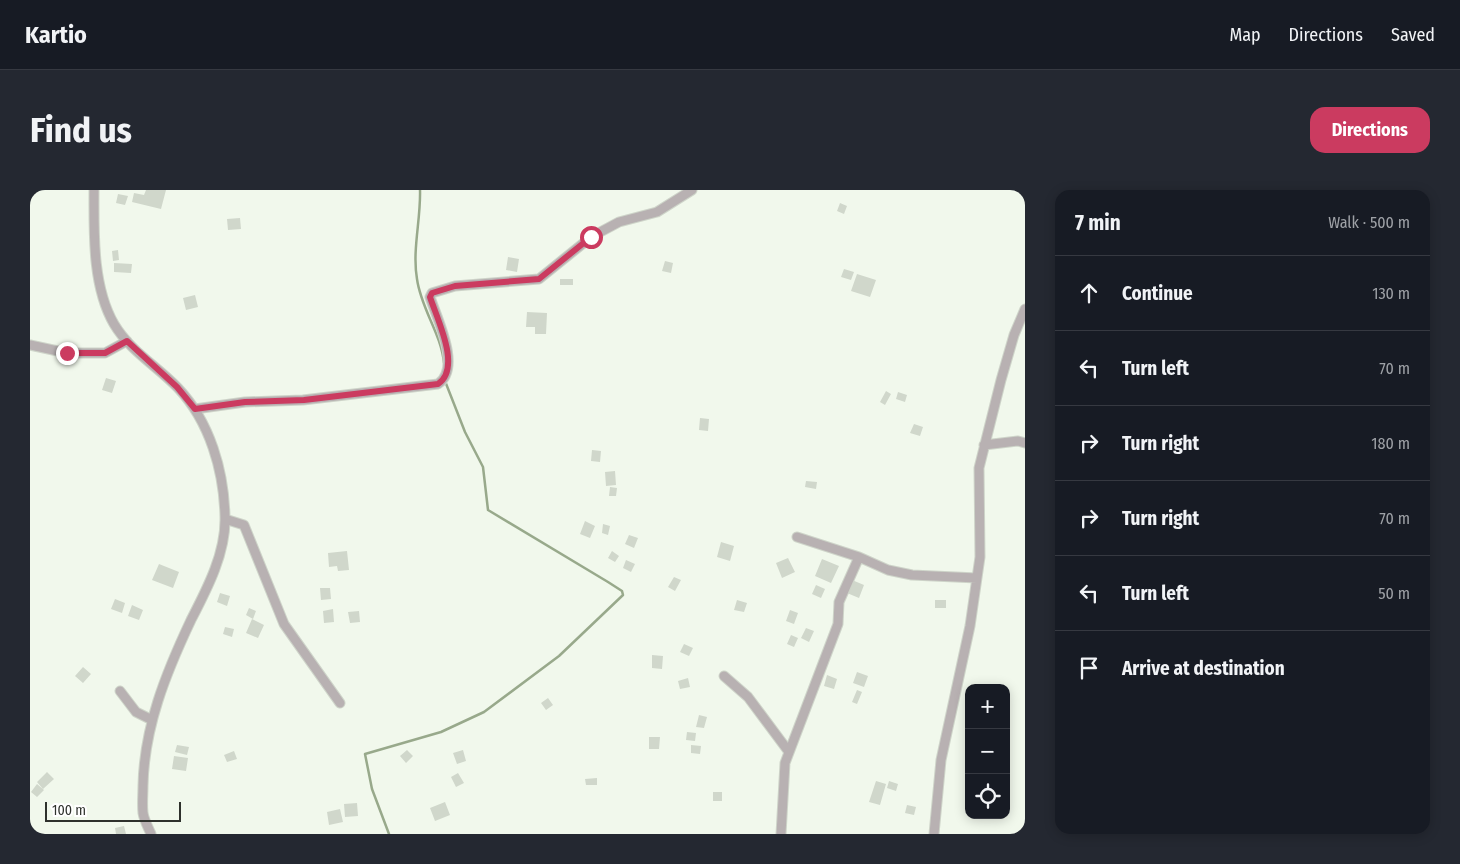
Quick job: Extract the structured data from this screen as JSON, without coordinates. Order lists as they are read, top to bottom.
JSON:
{
  "scale_bar": "100 m",
  "page": {
    "header": "Kartio",
    "nav": ["Map", "Directions", "Saved"],
    "buttons": "Directions",
    "title": "Find us",
    "heading": ["7 min", "Walk · 500 m"],
    "list": [
      ["Continue", "130 m"],
      ["Turn left", "70 m"],
      ["Turn right", "180 m"],
      ["Turn right", "70 m"],
      ["Turn left", "50 m"],
      "Arrive at destination"
    ],
    "map_buttons": ["+", "−"],
    "scale": "100 m"
  }
}
